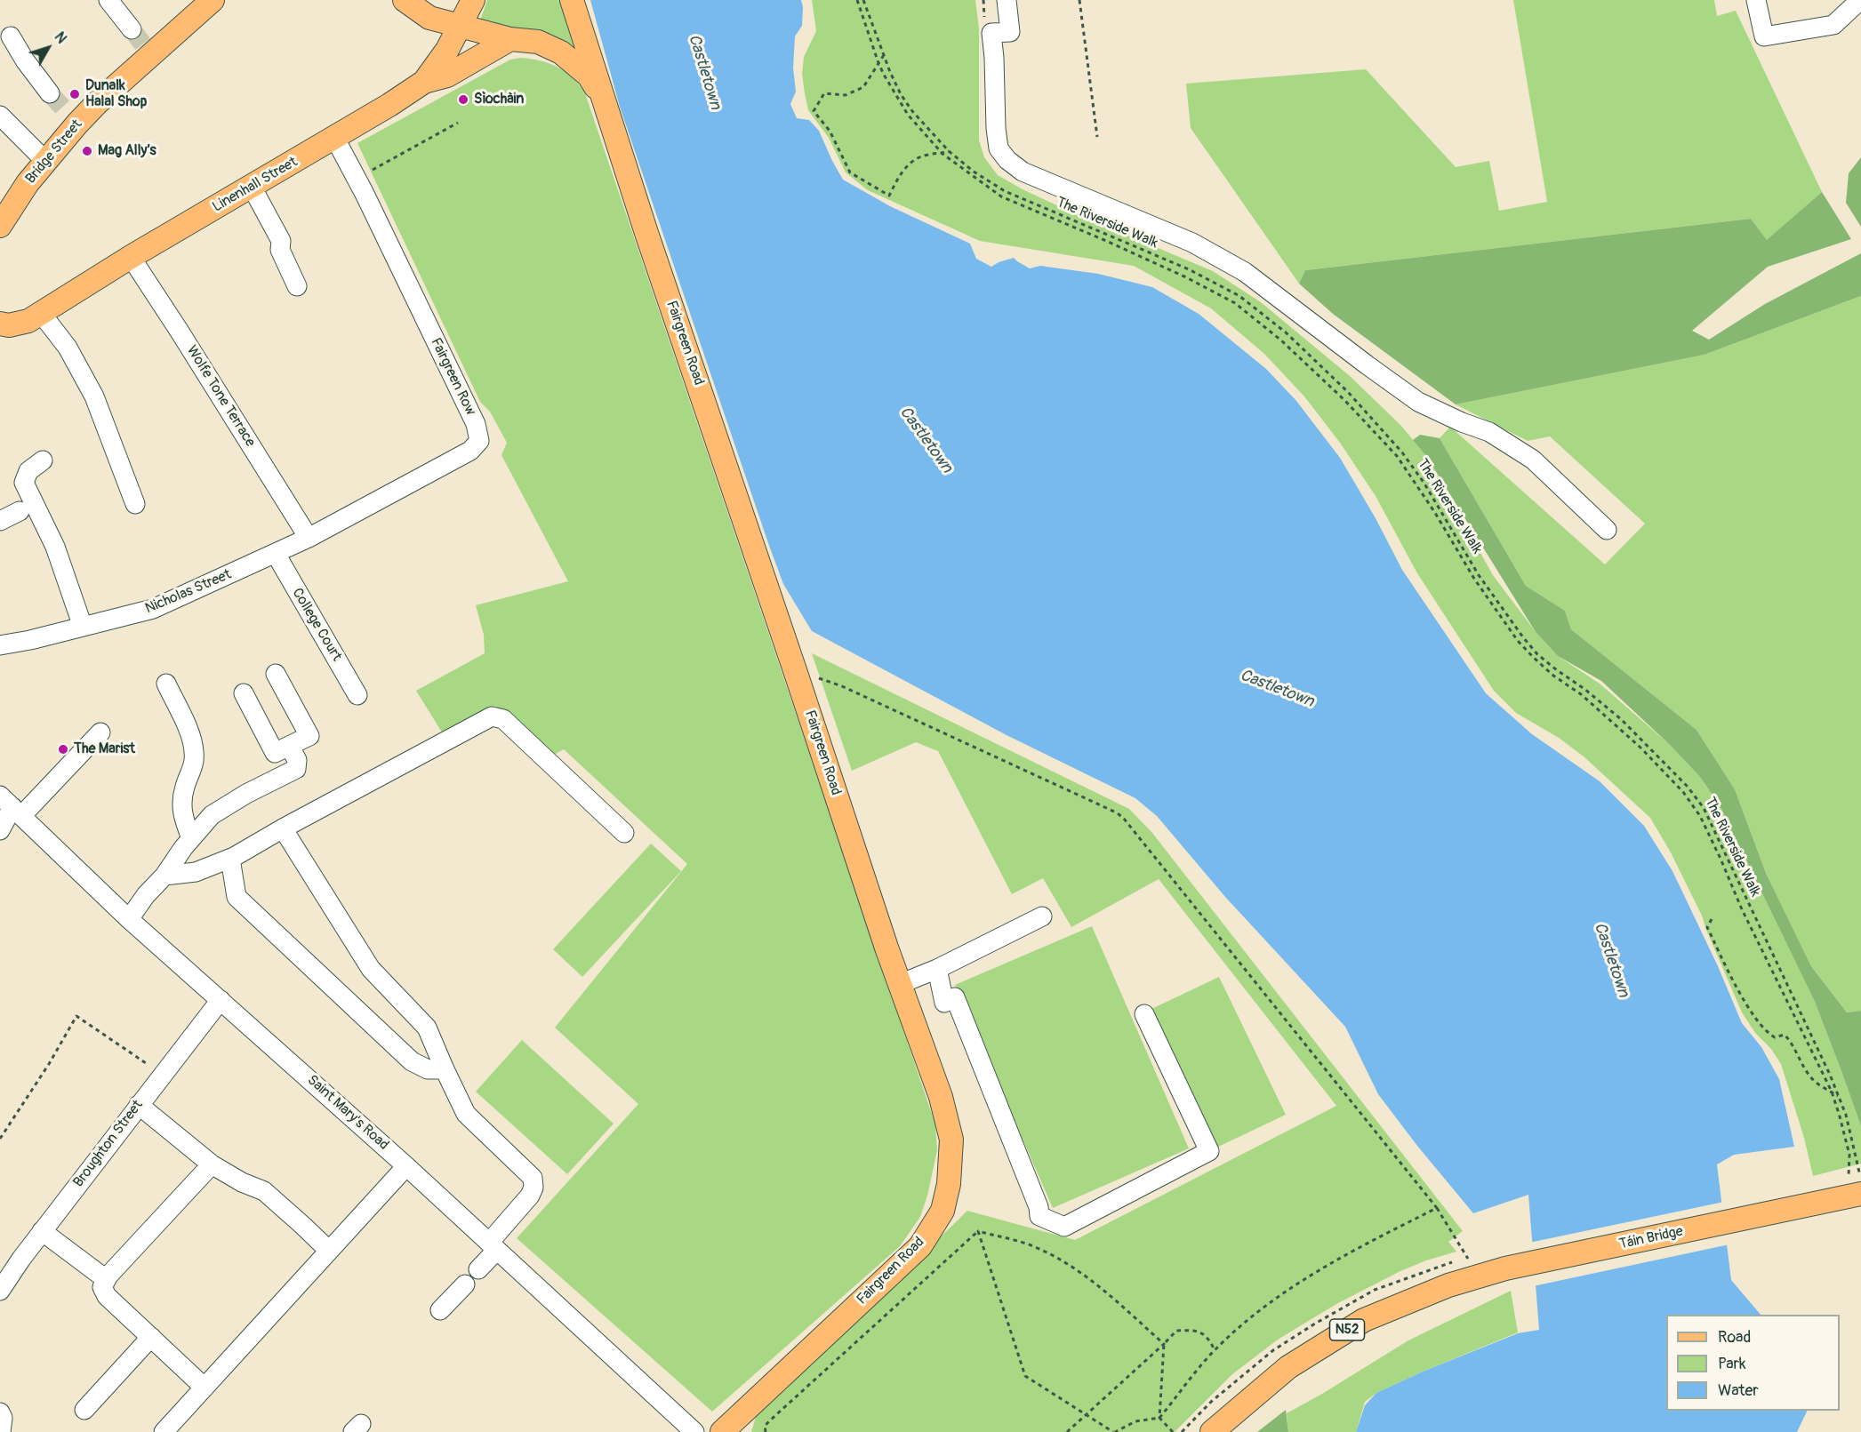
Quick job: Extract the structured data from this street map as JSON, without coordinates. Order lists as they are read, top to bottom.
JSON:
{
  "streets": {
    "main road": [
      "Bridge Street",
      "Linenhall Street",
      "Fairgreen Road",
      "Táin Bridge",
      "N52"
    ],
    "street": [
      "Fairgreen Row",
      "Wolfe Tone Terrace",
      "Nicholas Street",
      "College Court",
      "Saint Mary's Road",
      "Broughton Street"
    ],
    "path": ["The Riverside Walk"]
  },
  "crossings": [
    ["Linenhall Street", "Fairgreen Row"],
    ["Linenhall Street", "Wolfe Tone Terrace"],
    ["The Riverside Walk", "Táin Bridge"],
    ["Fairgreen Row", "Wolfe Tone Terrace"],
    ["Fairgreen Row", "Nicholas Street"],
    ["Wolfe Tone Terrace", "Nicholas Street"],
    ["Nicholas Street", "College Court"],
    ["Saint Mary's Road", "Broughton Street"]
  ],
  "water": ["Castletown"],
  "places": [
    "Dunalk Halal Shop",
    "Sìochàin",
    "Mag Ally’s",
    "The Marist"
  ],
  "legend": ["Road", "Park", "Water"],
  "north": "top right"
}
